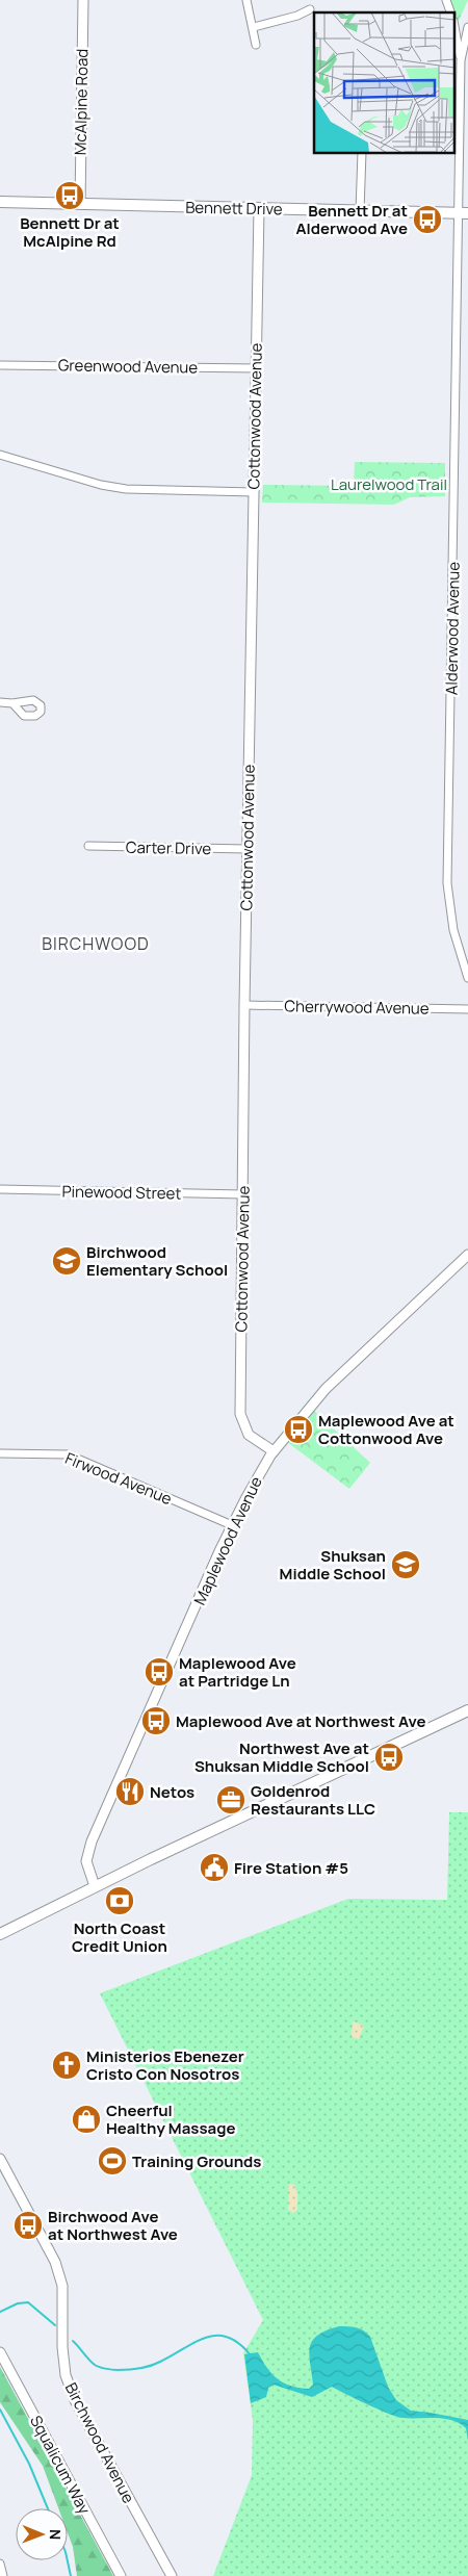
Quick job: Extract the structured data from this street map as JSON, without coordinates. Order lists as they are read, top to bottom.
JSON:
{
  "streets": {
    "main road": ["Bennett Drive"],
    "street": [
      "McAlpine Road",
      "Greenwood Avenue",
      "Cottonwood Avenue",
      "Alderwood Avenue",
      "Carter Drive",
      "Cherrywood Avenue",
      "Pinewood Street",
      "Firwood Avenue",
      "Maplewood Avenue",
      "Birchwood Avenue",
      "Squalicum Way"
    ]
  },
  "crossings": [
    ["McAlpine Road", "Bennett Drive"],
    ["Bennett Drive", "Cottonwood Avenue"],
    ["Bennett Drive", "Alderwood Avenue"],
    ["Greenwood Avenue", "Cottonwood Avenue"],
    ["Cottonwood Avenue", "Carter Drive"],
    ["Cottonwood Avenue", "Cherrywood Avenue"],
    ["Cottonwood Avenue", "Pinewood Street"],
    ["Cottonwood Avenue", "Maplewood Avenue"],
    ["Firwood Avenue", "Maplewood Avenue"]
  ],
  "districts": ["BIRCHWOOD"],
  "parks": ["Laurelwood Trail"],
  "places": {
    "bus stop": [
      "Bennett Dr at McAlpine Rd",
      "Bennett Dr at Alderwood Ave",
      "Maplewood Ave at Cottonwood Ave",
      "Maplewood Ave at Partridge Ln",
      "Maplewood Ave at Northwest Ave",
      "Northwest Ave at Shuksan Middle School",
      "Birchwood Ave at Northwest Ave"
    ],
    "school or university": ["Birchwood Elementary School", "Shuksan Middle School"],
    "restaurant": ["Netos"],
    "office": ["Goldenrod Restaurants LLC"],
    "public building": ["Fire Station #5"],
    "bank": ["North Coast Credit Union"],
    "church": ["Ministerios Ebenezer Cristo Con Nosotros"],
    "shop": ["Cheerful Healthy Massage"],
    "sports": ["Training Grounds"]
  },
  "north": "right"
}
